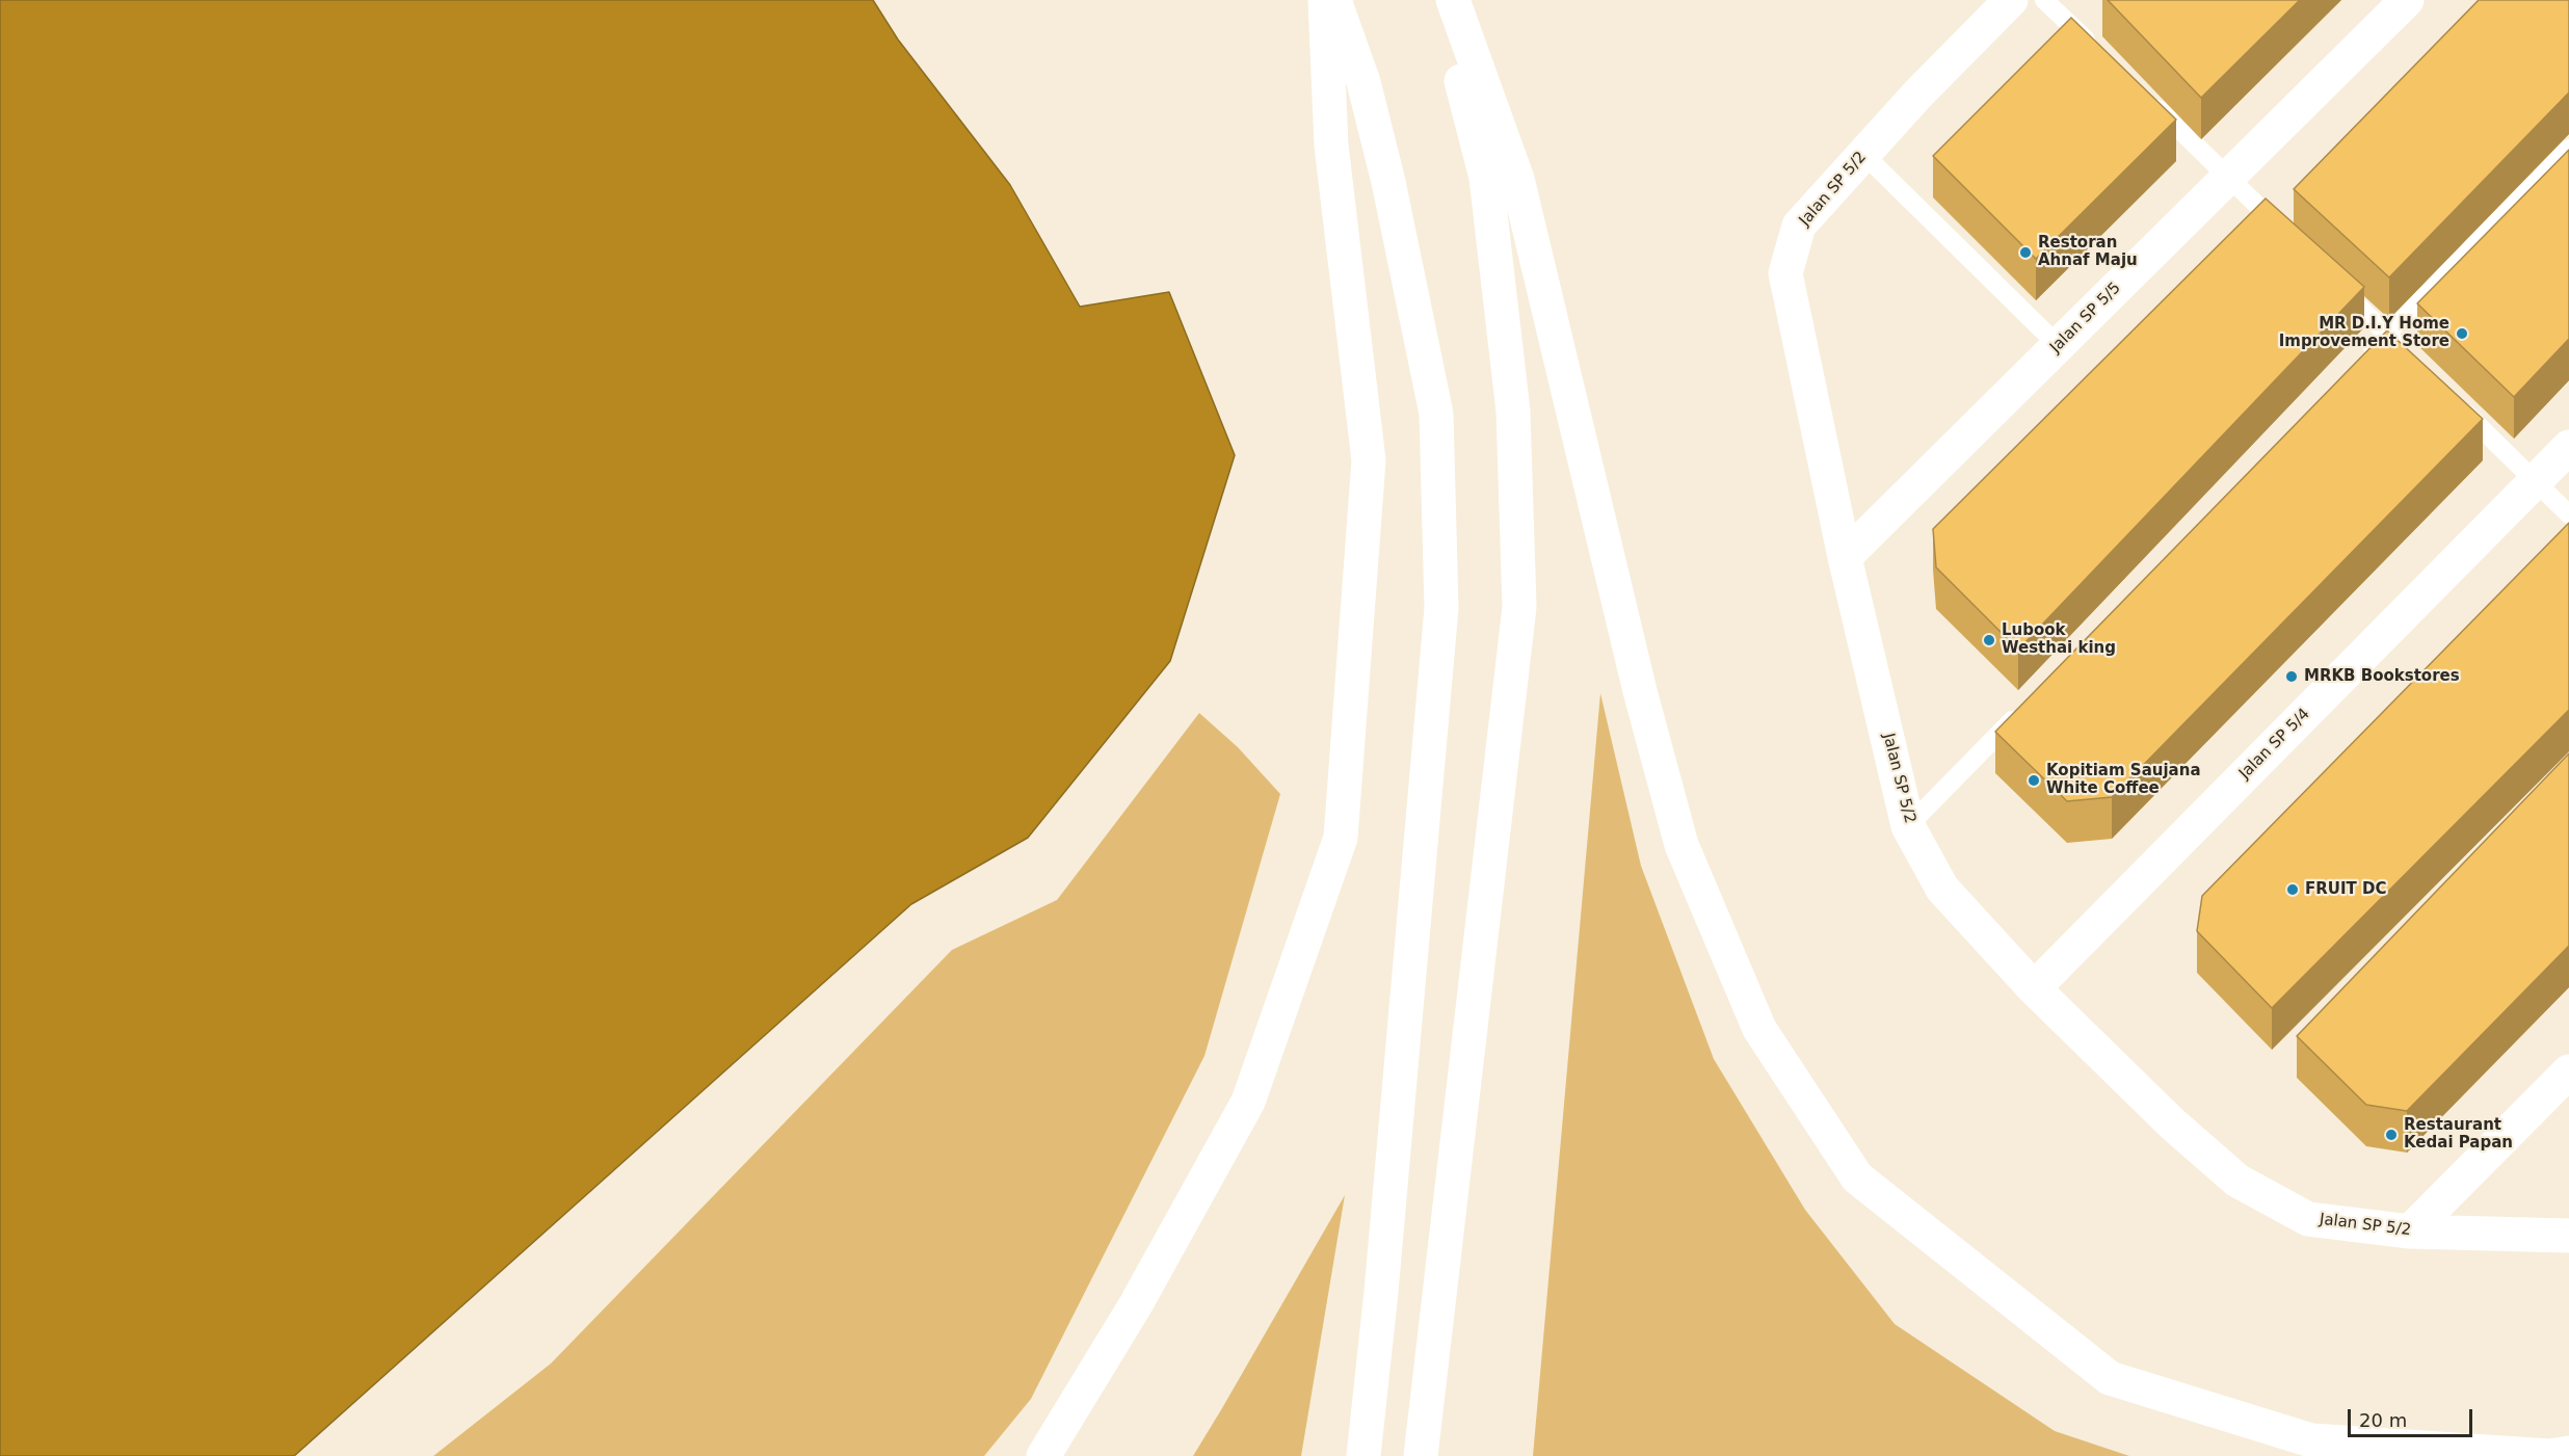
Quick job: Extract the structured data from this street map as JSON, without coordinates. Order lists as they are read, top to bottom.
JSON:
{
  "streets": {
    "main road": ["Jalan SP 5/2", "Jalan SP 5/5", "Jalan SP 5/4"]
  },
  "crossings": [
    ["Jalan SP 5/2", "Jalan SP 5/5"],
    ["Jalan SP 5/2", "Jalan SP 5/4"]
  ],
  "places": [
    "Restoran Ahnaf Maju",
    "MR D.I.Y Home Improvement Store",
    "Lubook Westhai king",
    "MRKB Bookstores",
    "Kopitiam Saujana White Coffee",
    "FRUIT DC",
    "Restaurant Kedai Papan"
  ],
  "scale_bar": "20 m"
}
